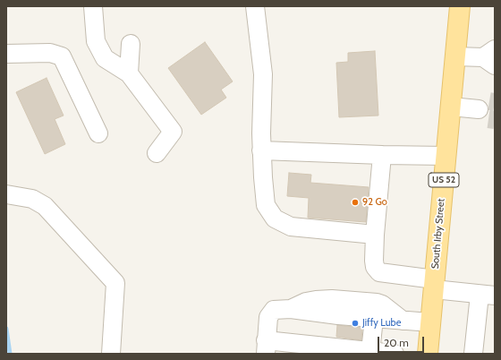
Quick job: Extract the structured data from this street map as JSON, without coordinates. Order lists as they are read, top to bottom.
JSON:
{
  "streets": {
    "main road": ["US 52", "South Irby Street"]
  },
  "places": ["92 Go", "Jiffy Lube"],
  "scale_bar": "20 m"
}
